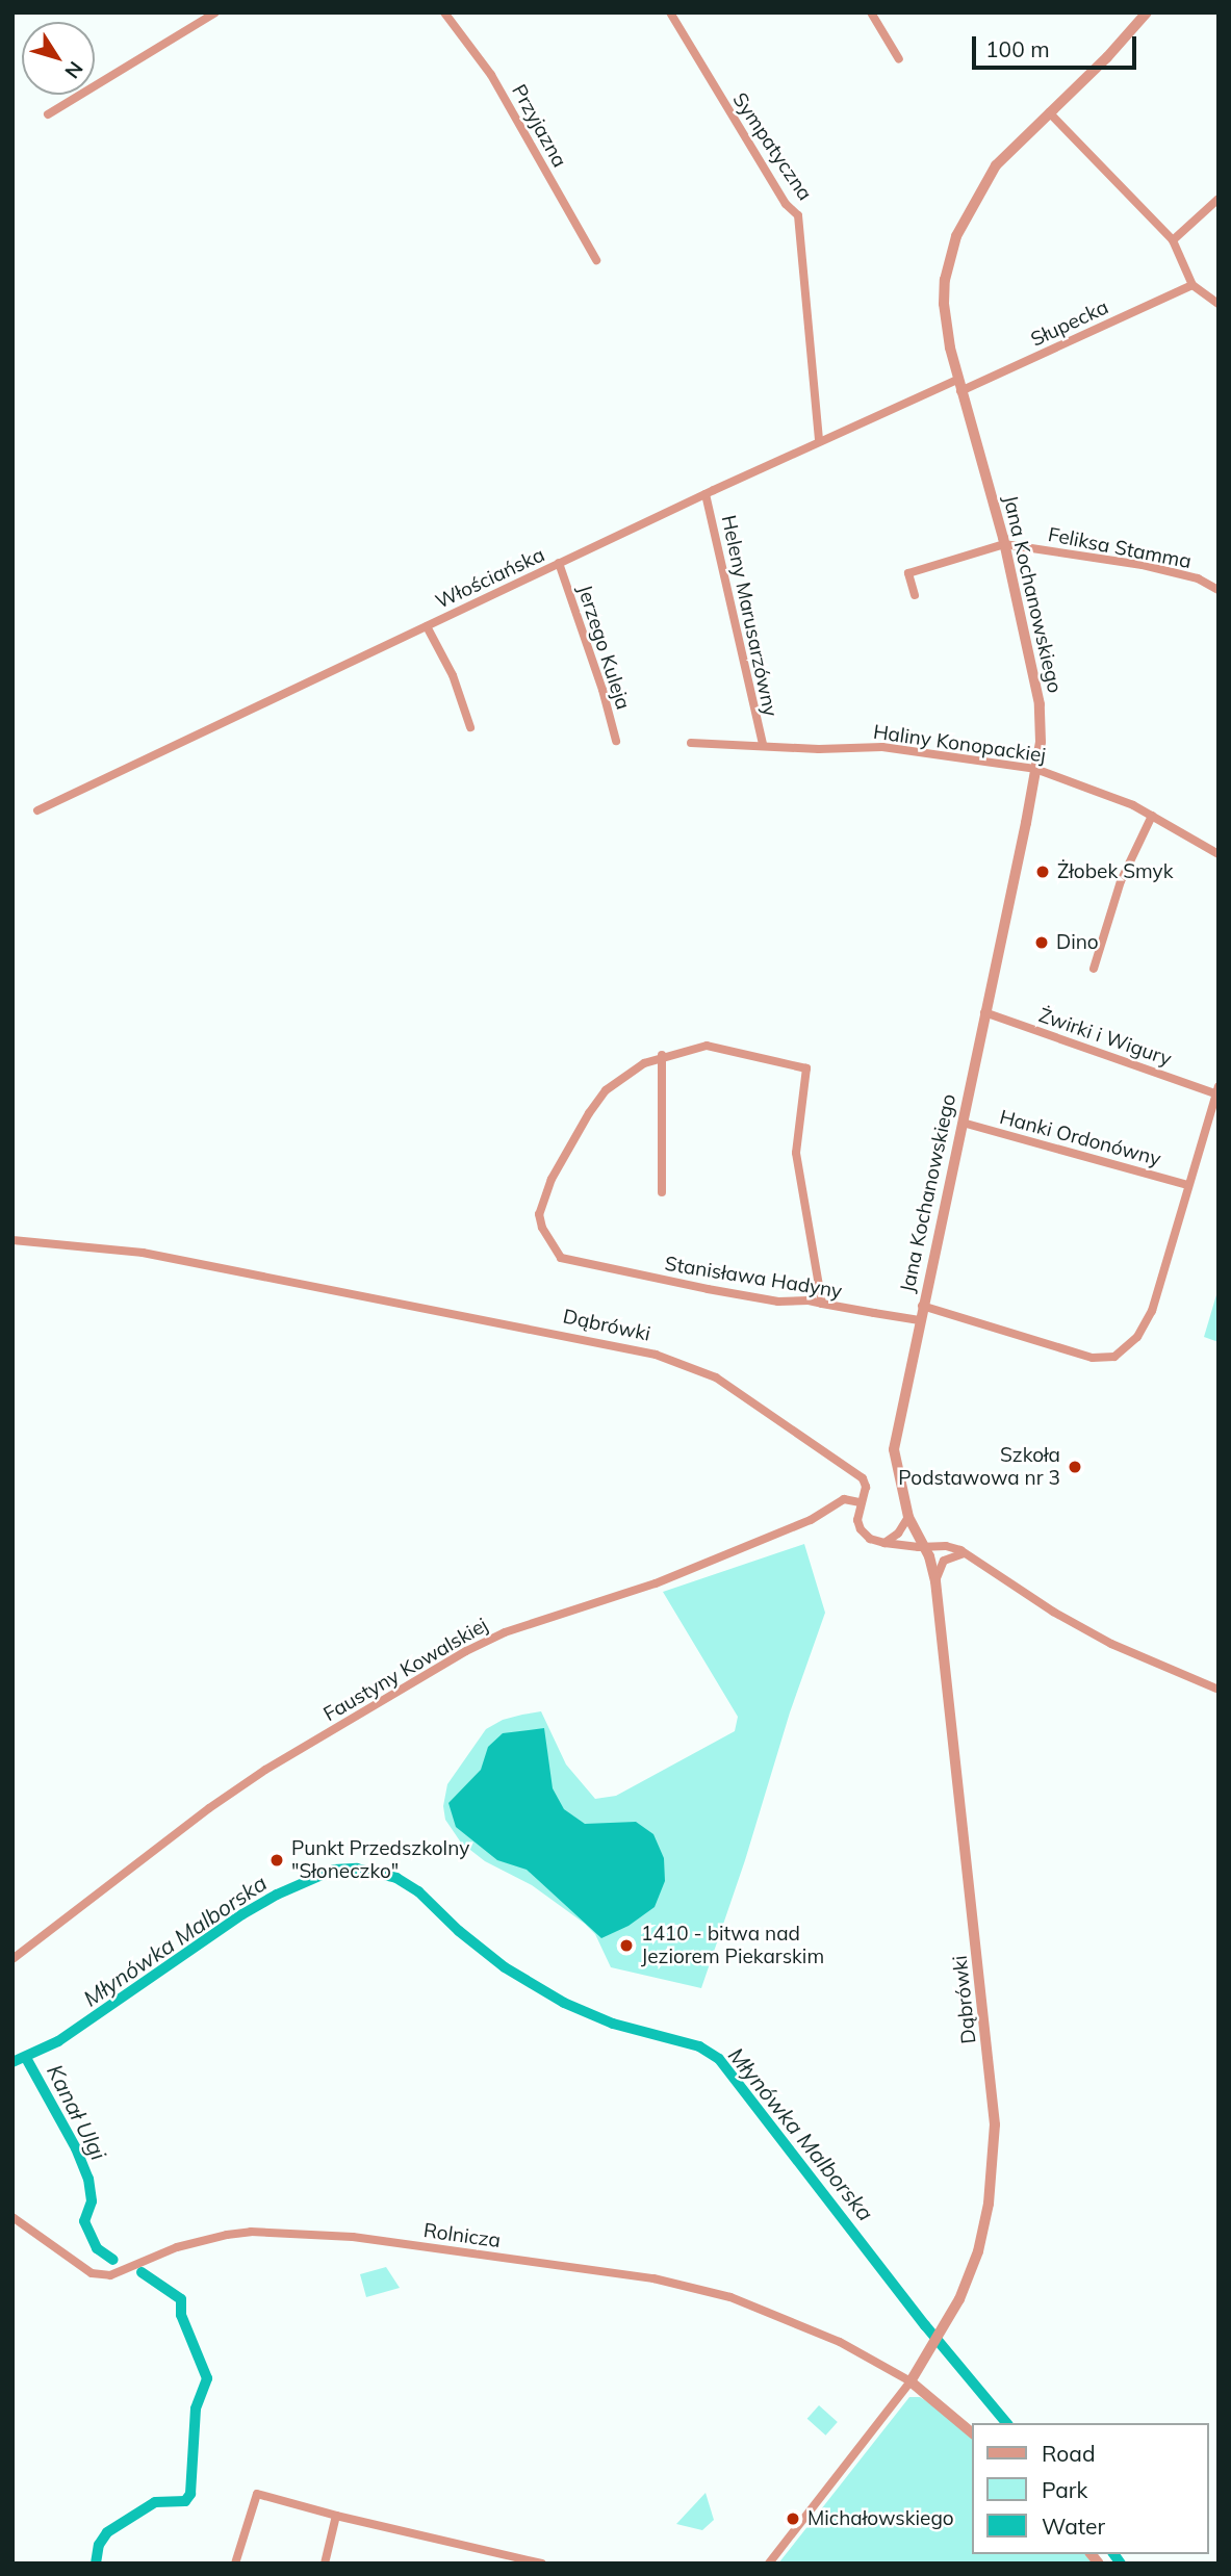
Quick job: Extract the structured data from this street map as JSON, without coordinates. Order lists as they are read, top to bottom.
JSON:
{
  "streets": {
    "street": [
      "Przyjazna",
      "Sympatyczna",
      "Słupecka",
      "Feliksa Stamma",
      "Włościańska",
      "Jana Kochanowskiego",
      "Heleny Marusarzówny",
      "Jerzego Kuleja",
      "Haliny Konopackiej",
      "Żwirki i Wigury",
      "Hanki Ordonówny",
      "Stanisława Hadyny",
      "Dąbrówki",
      "Faustyny Kowalskiej",
      "Rolnicza"
    ]
  },
  "crossings": [
    ["Sympatyczna", "Włościańska"],
    ["Słupecka", "Włościańska"],
    ["Słupecka", "Jana Kochanowskiego"],
    ["Feliksa Stamma", "Jana Kochanowskiego"],
    ["Włościańska", "Jana Kochanowskiego"],
    ["Włościańska", "Heleny Marusarzówny"],
    ["Włościańska", "Jerzego Kuleja"],
    ["Jana Kochanowskiego", "Haliny Konopackiej"],
    ["Jana Kochanowskiego", "Żwirki i Wigury"],
    ["Jana Kochanowskiego", "Hanki Ordonówny"],
    ["Jana Kochanowskiego", "Stanisława Hadyny"],
    ["Jana Kochanowskiego", "Dąbrówki"],
    ["Heleny Marusarzówny", "Haliny Konopackiej"],
    ["Dąbrówki", "Faustyny Kowalskiej"],
    ["Dąbrówki", "Rolnicza"]
  ],
  "water": ["Młynówka Malborska", "Kanał Ulgi"],
  "places": [
    "Żłobek Smyk",
    "Dino",
    "Szkoła Podstawowa nr 3",
    "Punkt Przedszkolny \"Słoneczko\"",
    "1410 - bitwa nad Jeziorem Piekarskim",
    "Michałowskiego"
  ],
  "legend": ["Road", "Park", "Water"],
  "scale_bar": "100 m",
  "north": "bottom right"
}
